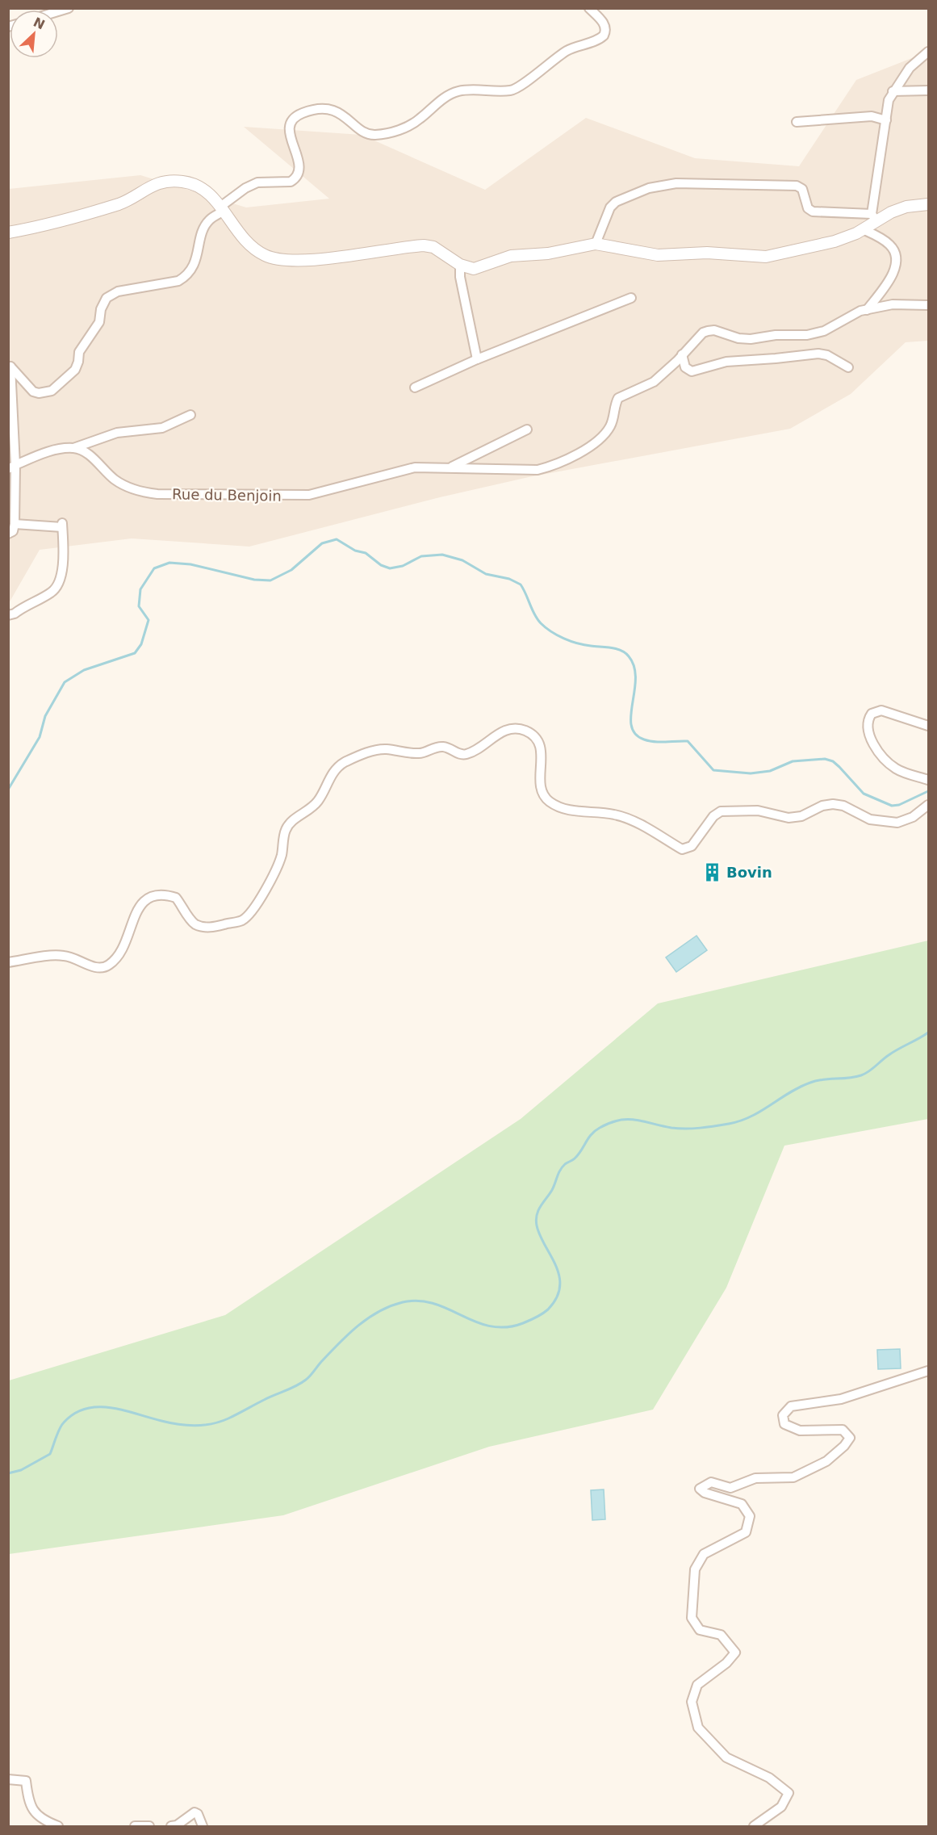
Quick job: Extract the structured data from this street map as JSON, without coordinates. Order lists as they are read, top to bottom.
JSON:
{
  "streets": {
    "street": ["Rue du Benjoin"]
  },
  "places": {
    "building": ["Bovin"]
  },
  "north": "top right"
}
